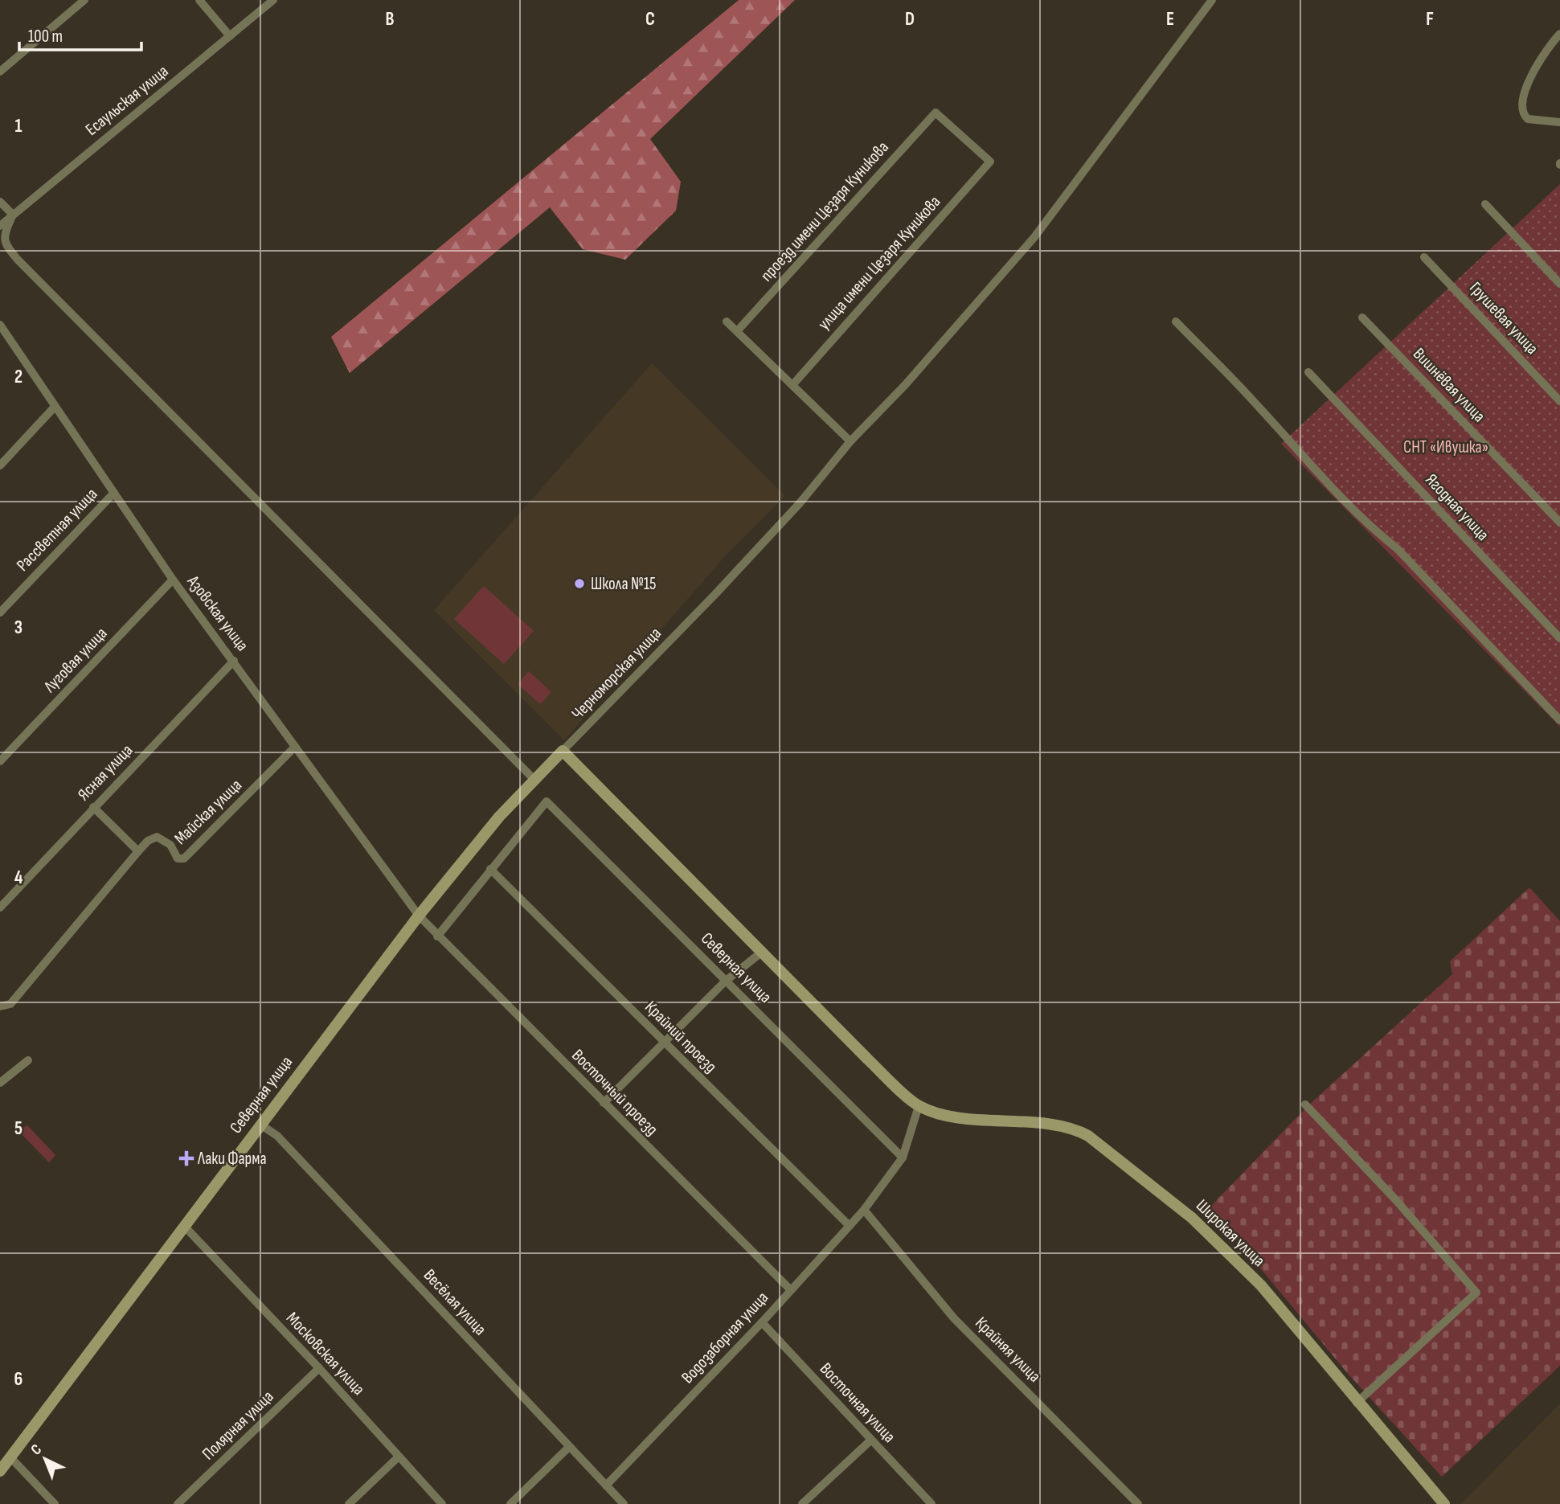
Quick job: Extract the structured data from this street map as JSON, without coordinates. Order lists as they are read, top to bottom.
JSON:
{
  "streets": {
    "street": [
      "Есаульская улица",
      "проезд имени Цезаря Куникова",
      "улица имени Цезаря Куникова",
      "Грушевая улица",
      "Вишнёвая улица",
      "Ягодная улица",
      "Рассветная улица",
      "Азовская улица",
      "Луговая улица",
      "Черноморская улица",
      "Ясная улица",
      "Майская улица",
      "Северная улица",
      "Крайний проезд",
      "Восточный проезд",
      "Широкая улица",
      "Весёлая улица",
      "Водозаборная улица",
      "Крайняя улица",
      "Московская улица",
      "Восточная улица",
      "Полярная улица"
    ]
  },
  "crossings": [
    ["проезд имени Цезаря Куникова", "улица имени Цезаря Куникова"],
    ["Рассветная улица", "Азовская улица"],
    ["Азовская улица", "Луговая улица"],
    ["Азовская улица", "Ясная улица"],
    ["Азовская улица", "Майская улица"],
    ["Азовская улица", "Северная улица"],
    ["Азовская улица", "Восточный проезд"],
    ["Черноморская улица", "Северная улица"],
    ["Северная улица", "Крайний проезд"],
    ["Северная улица", "Восточный проезд"],
    ["Северная улица", "Весёлая улица"],
    ["Северная улица", "Водозаборная улица"],
    ["Северная улица", "Московская улица"],
    ["Крайний проезд", "Водозаборная улица"],
    ["Восточный проезд", "Водозаборная улица"],
    ["Весёлая улица", "Водозаборная улица"],
    ["Водозаборная улица", "Крайняя улица"],
    ["Водозаборная улица", "Восточная улица"],
    ["Московская улица", "Полярная улица"]
  ],
  "parks": ["СНТ «Ивушка»"],
  "places": {
    "other": ["Школа №15"],
    "health": ["Лаки Фарма"]
  },
  "scale_bar": "100 m",
  "north": "top left",
  "grid": {
    "columns": [
      "B",
      "C",
      "D",
      "E",
      "F"
    ],
    "rows": [
      "1",
      "2",
      "3",
      "4",
      "5",
      "6"
    ]
  }
}
